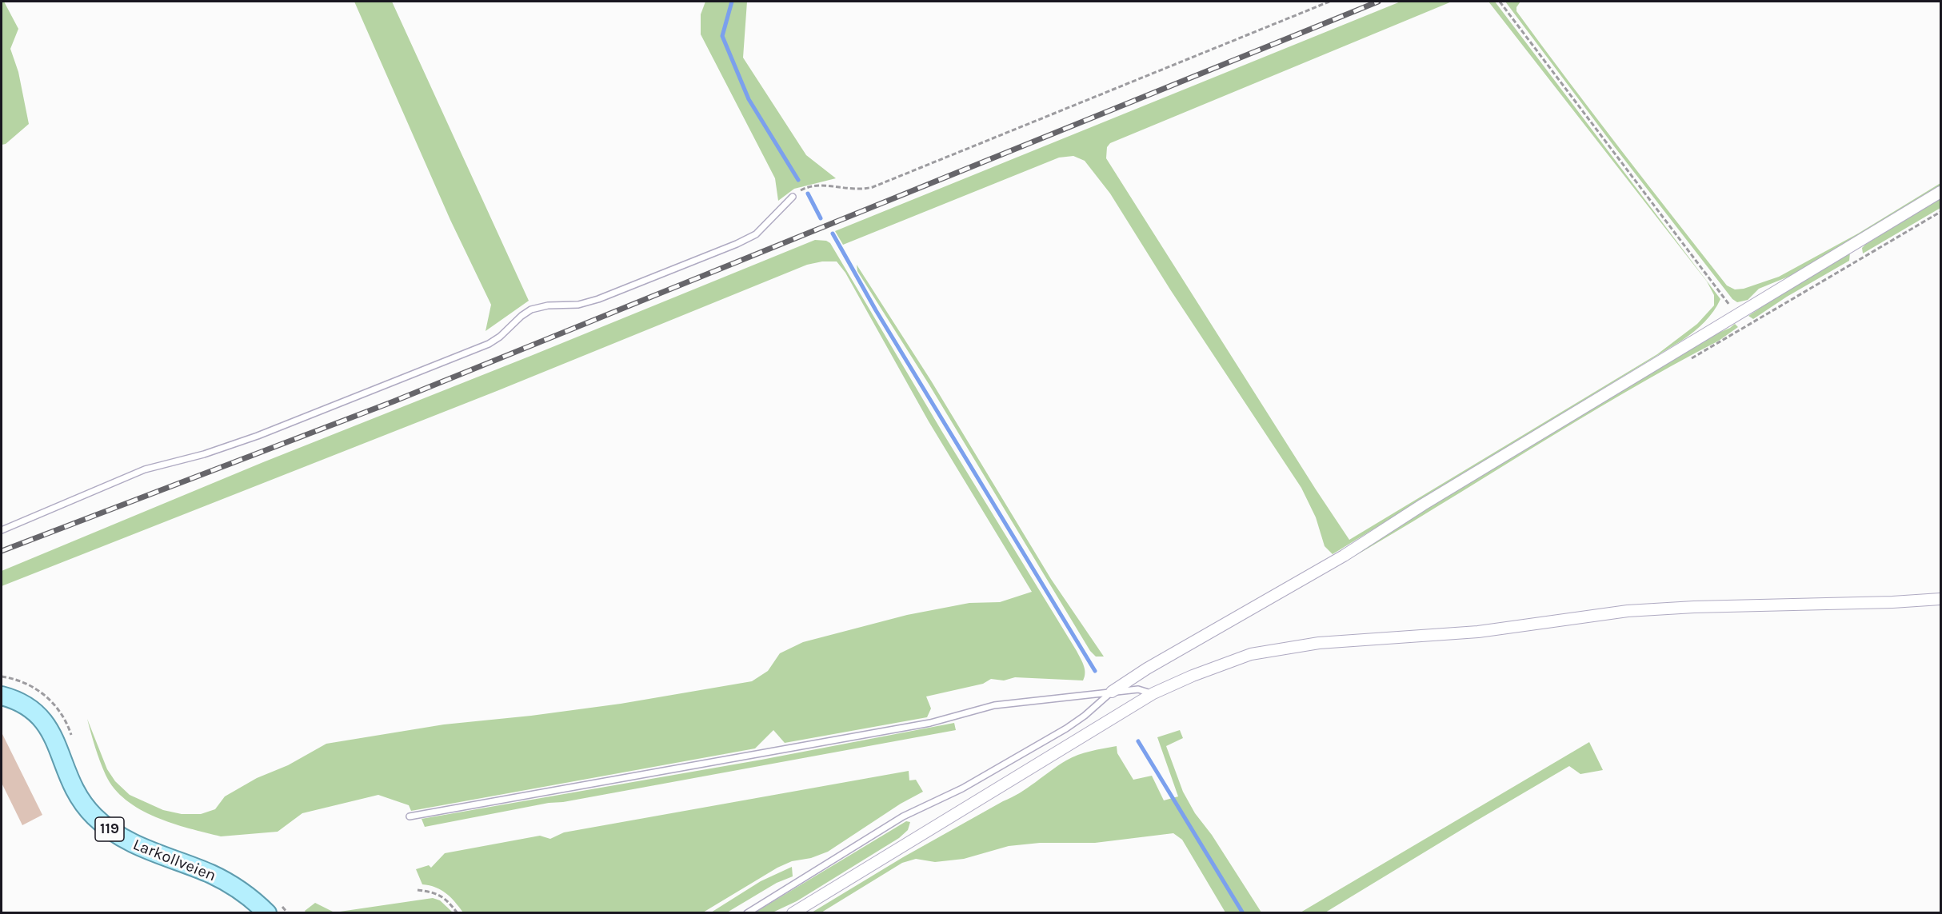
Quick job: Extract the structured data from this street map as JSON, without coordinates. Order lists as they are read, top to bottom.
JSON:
{
  "streets": {
    "main road": ["119", "Larkollveien"]
  }
}
